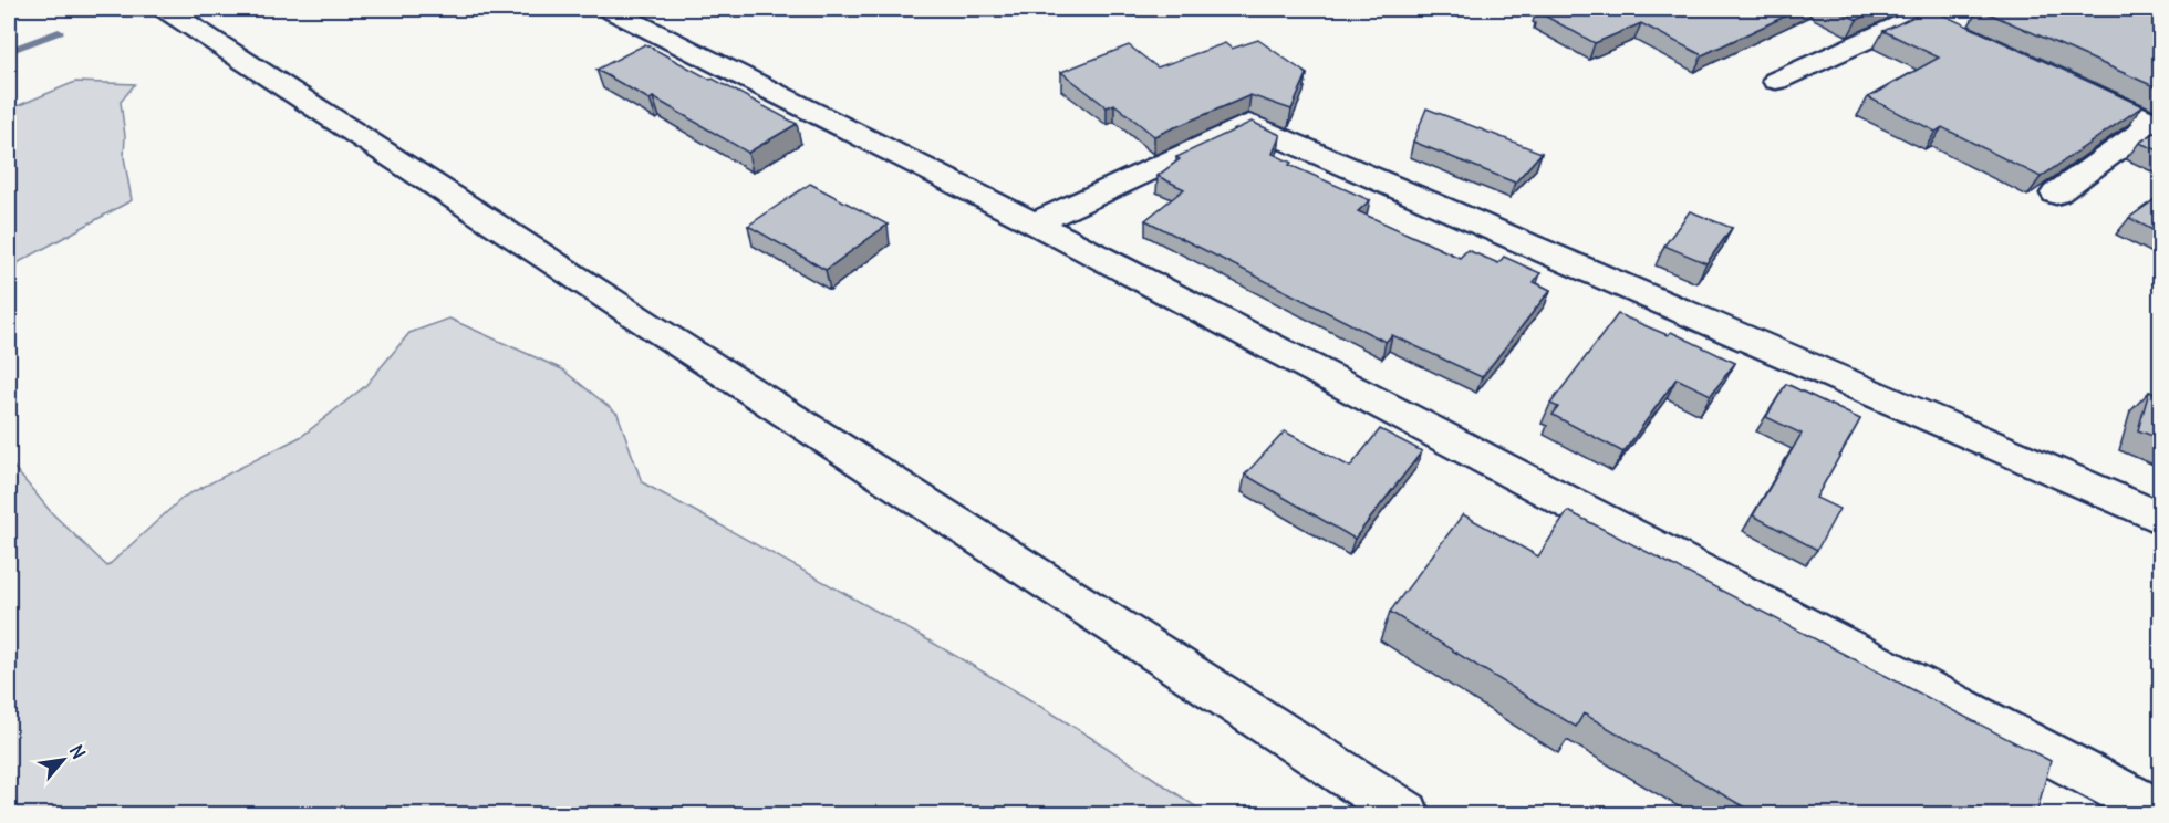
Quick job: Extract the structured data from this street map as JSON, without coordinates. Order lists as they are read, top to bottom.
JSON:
{
  "north": "top right"
}
